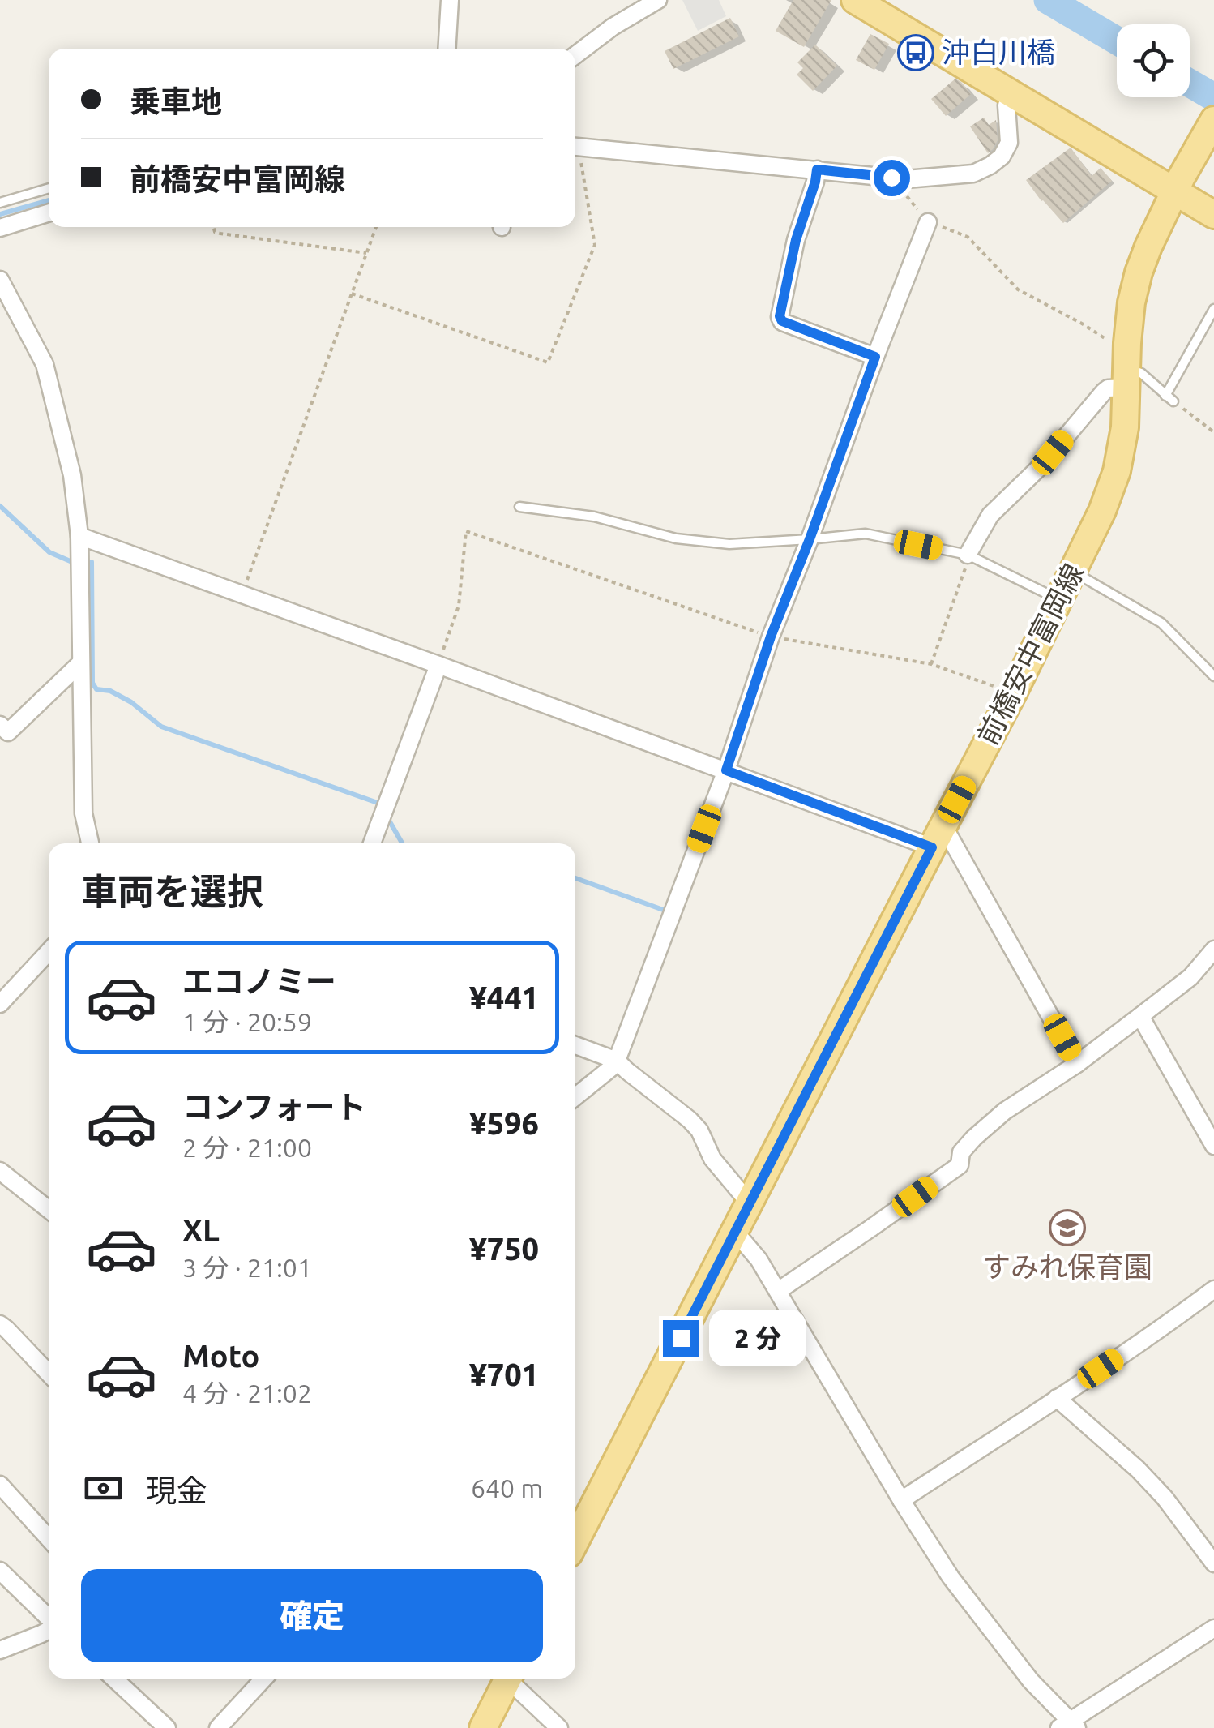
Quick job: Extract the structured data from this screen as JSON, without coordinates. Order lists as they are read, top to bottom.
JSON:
{
  "streets": {
    "main road": ["前橋安中富岡線"]
  },
  "places": {
    "bus stop": ["沖白川橋"],
    "school or university": ["すみれ保育園"]
  },
  "page": {
    "banner": ["乗車地", "前橋安中富岡線"],
    "heading": "車両を選択",
    "list": [
      {
        "name": "エコノミー",
        "note": "1 分 · 20:59",
        "value": "¥441"
      },
      {
        "name": "コンフォート",
        "note": "2 分 · 21:00",
        "value": "¥596"
      },
      {
        "name": "XL",
        "note": "3 分 · 21:01",
        "value": "¥750"
      },
      {
        "name": "Moto",
        "note": "4 分 · 21:02",
        "value": "¥701"
      }
    ],
    "bubble": "2 分",
    "pay": ["現金", "640 m"],
    "buttons": "確定"
  }
}
